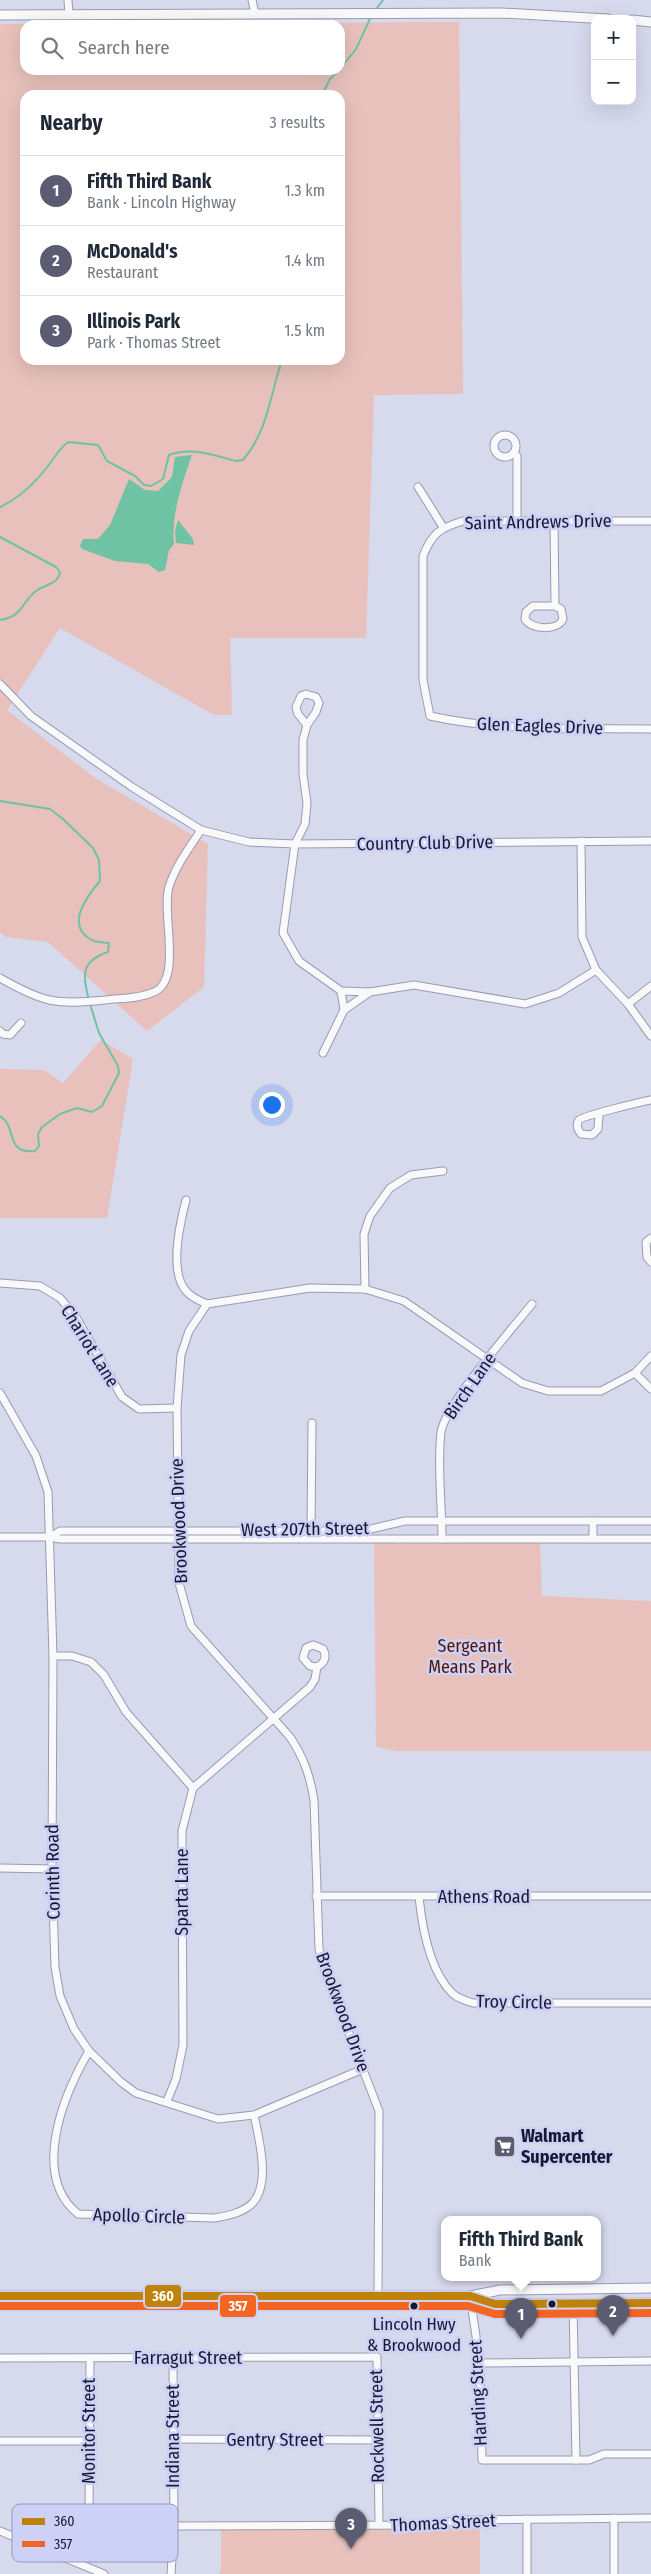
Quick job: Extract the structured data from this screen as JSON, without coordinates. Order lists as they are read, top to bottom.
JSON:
{
  "streets": {
    "street": [
      "Saint Andrews Drive",
      "Glen Eagles Drive",
      "Country Club Drive",
      "Chariot Lane",
      "Birch Lane",
      "Brookwood Drive",
      "West 207th Street",
      "Corinth Road",
      "Sparta Lane",
      "Athens Road",
      "Troy Circle",
      "Apollo Circle",
      "Farragut Street",
      "Harding Street",
      "Rockwell Street",
      "Monitor Street",
      "Indiana Street",
      "Gentry Street",
      "Thomas Street"
    ]
  },
  "crossings": [
    ["Saint Andrews Drive", "Glen Eagles Drive"],
    ["Chariot Lane", "Brookwood Drive"],
    ["Birch Lane", "West 207th Street"],
    ["Brookwood Drive", "West 207th Street"],
    ["Brookwood Drive", "Corinth Road"],
    ["Brookwood Drive", "Athens Road"],
    ["West 207th Street", "Corinth Road"],
    ["Corinth Road", "Sparta Lane"],
    ["Corinth Road", "Apollo Circle"],
    ["Athens Road", "Troy Circle"],
    ["Farragut Street", "Rockwell Street"],
    ["Farragut Street", "Monitor Street"],
    ["Farragut Street", "Indiana Street"],
    ["Rockwell Street", "Gentry Street"],
    ["Rockwell Street", "Thomas Street"],
    ["Indiana Street", "Gentry Street"]
  ],
  "parks": ["Sergeant Means Park"],
  "places": {
    "supermarket": ["Walmart Supercenter"],
    "other": ["Lincoln Hwy & Brookwood"]
  },
  "lines": ["transit line 360", "transit line 357"],
  "legend": ["360", "357"],
  "page": {
    "map_buttons": ["+", "−"],
    "search": "Search here",
    "heading": ["Nearby", "3 results"],
    "list": [
      {
        "mark": "1",
        "name": "Fifth Third Bank",
        "note": "Bank · Lincoln Highway",
        "value": "1.3 km"
      },
      {
        "mark": "2",
        "name": "McDonald's",
        "note": "Restaurant",
        "value": "1.4 km"
      },
      {
        "mark": "3",
        "name": "Illinois Park",
        "note": "Park · Thomas Street",
        "value": "1.5 km"
      }
    ],
    "popup": ["Fifth Third Bank", "Bank"],
    "pins": ["2", "1", "3"]
  }
}
